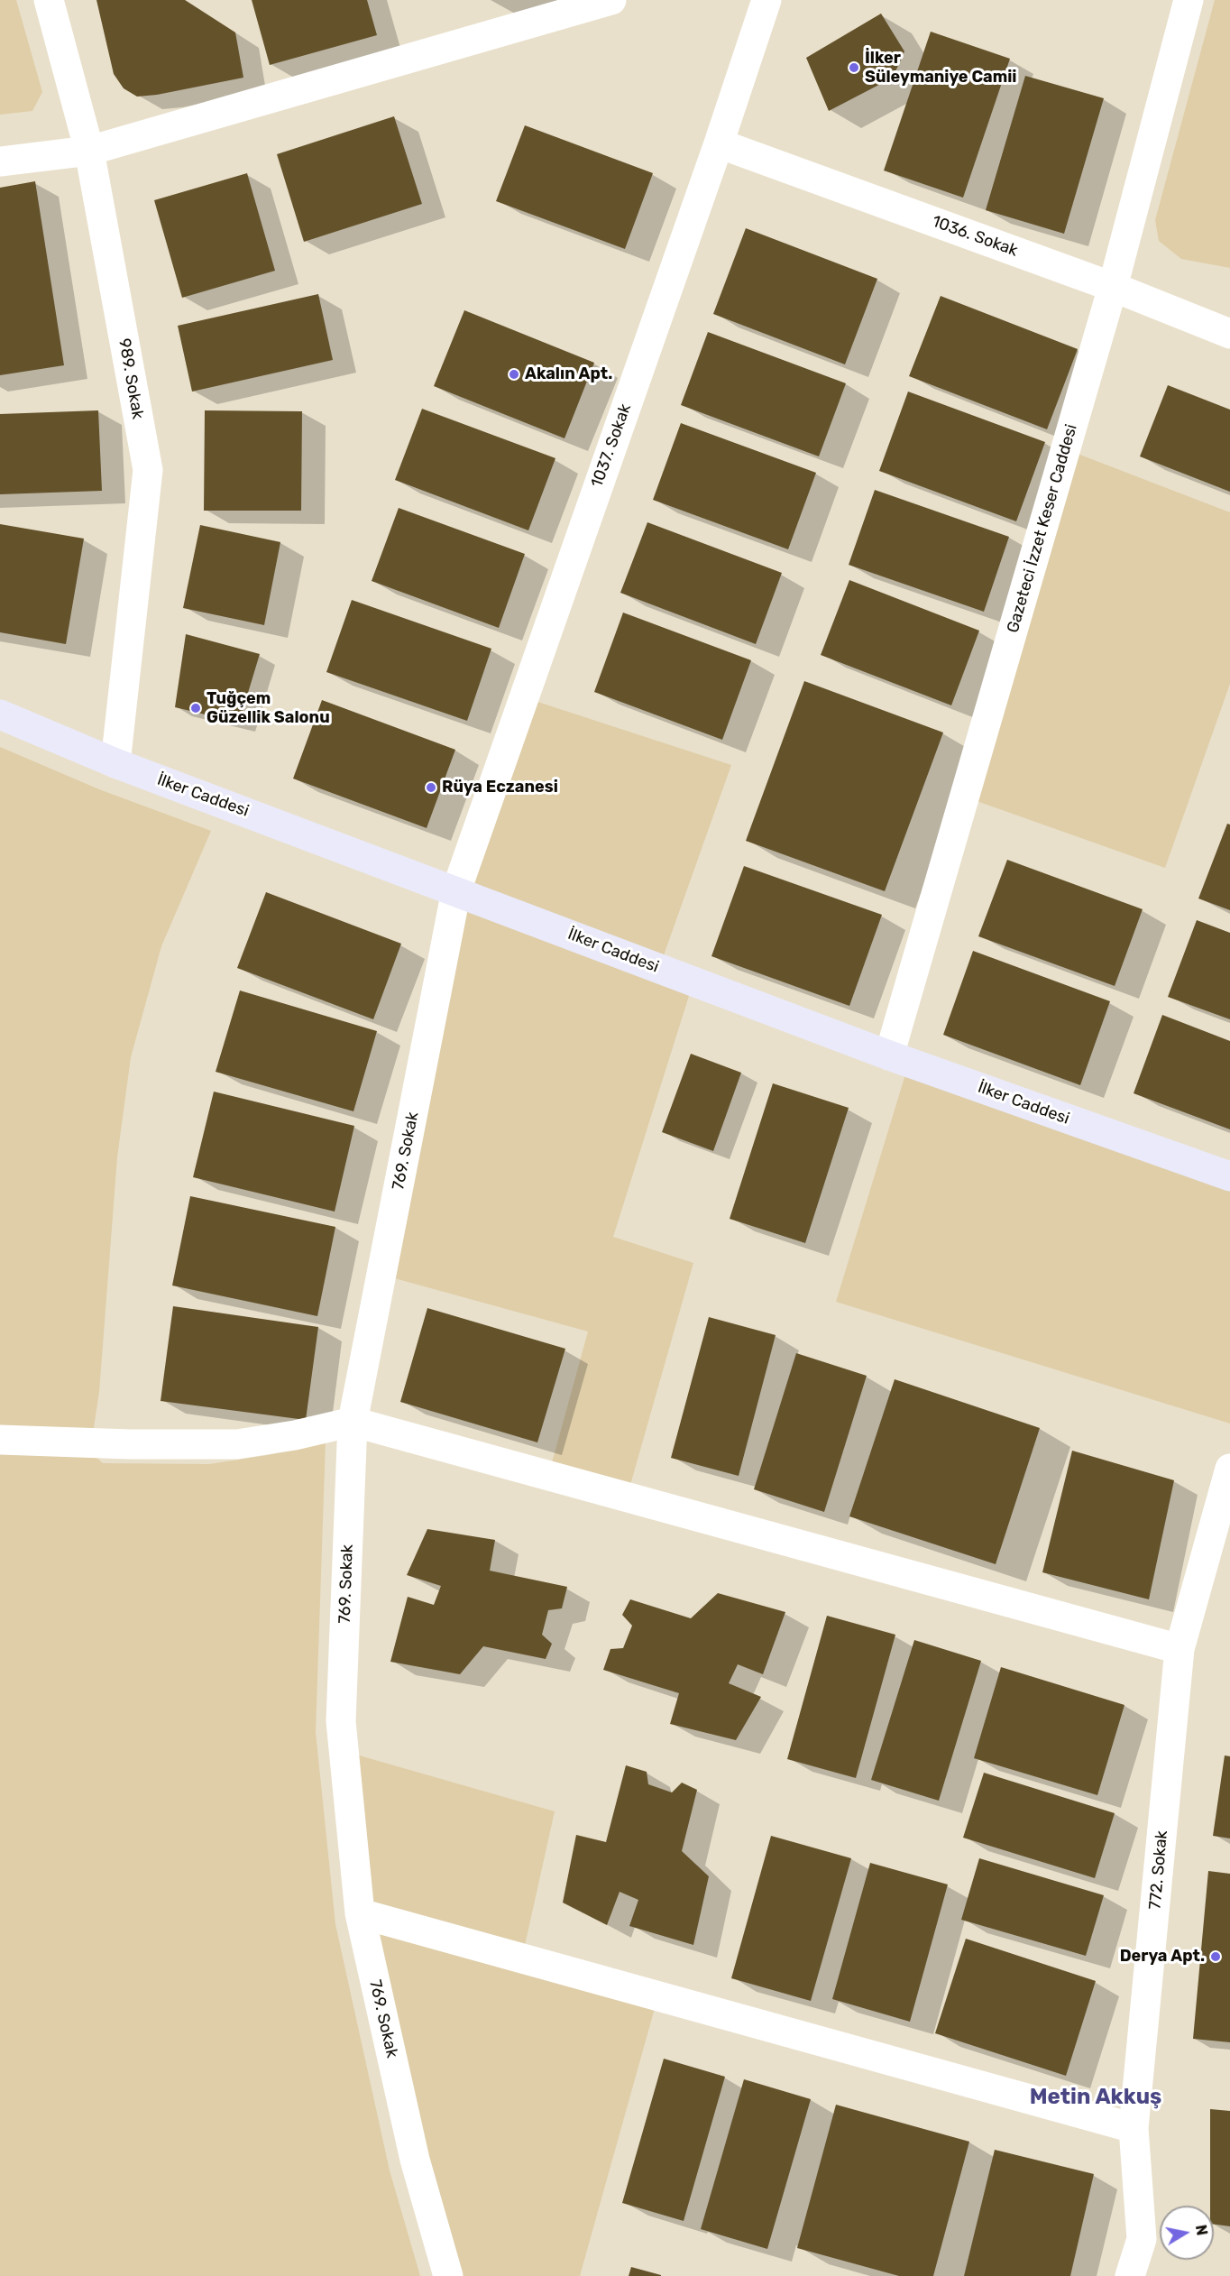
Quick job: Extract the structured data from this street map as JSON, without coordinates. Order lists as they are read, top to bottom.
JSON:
{
  "streets": {
    "main road": ["İlker Caddesi"],
    "street": [
      "1036. Sokak",
      "989. Sokak",
      "1037. Sokak",
      "Gazeteci İzzet Keser Caddesi",
      "769. Sokak",
      "772. Sokak"
    ]
  },
  "crossings": [
    ["1036. Sokak", "1037. Sokak"],
    ["1036. Sokak", "Gazeteci İzzet Keser Caddesi"],
    ["989. Sokak", "İlker Caddesi"],
    ["1037. Sokak", "İlker Caddesi"],
    ["1037. Sokak", "769. Sokak"],
    ["Gazeteci İzzet Keser Caddesi", "İlker Caddesi"],
    ["İlker Caddesi", "769. Sokak"]
  ],
  "districts": ["Metin Akkuş"],
  "places": [
    "İlker Süleymaniye Camii",
    "Akalın Apt.",
    "Tuğçem Güzellik Salonu",
    "Rüya Eczanesi",
    "Derya Apt."
  ],
  "north": "right"
}
